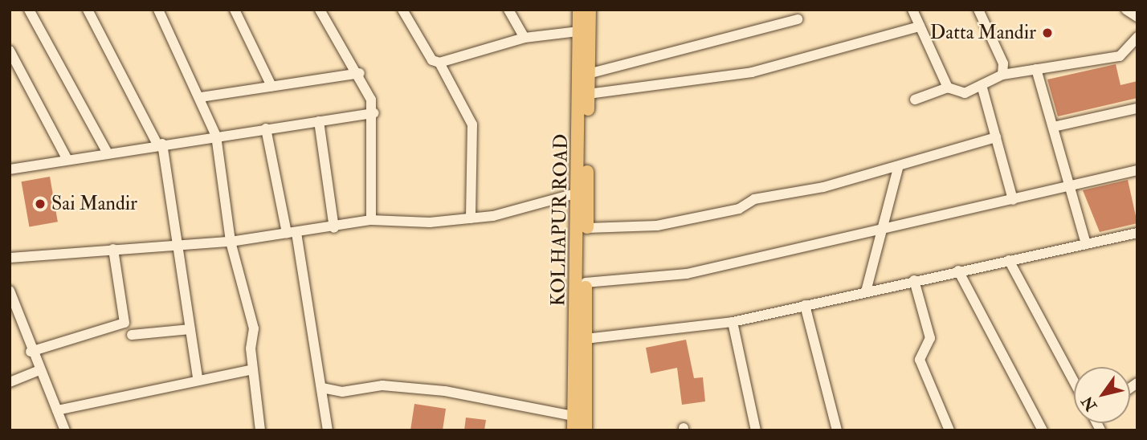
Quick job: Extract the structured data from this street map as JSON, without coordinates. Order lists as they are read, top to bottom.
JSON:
{
  "streets": {
    "main road": ["KOLHAPUR ROAD"]
  },
  "places": ["Datta Mandir", "Sai Mandir"],
  "north": "bottom left"
}
